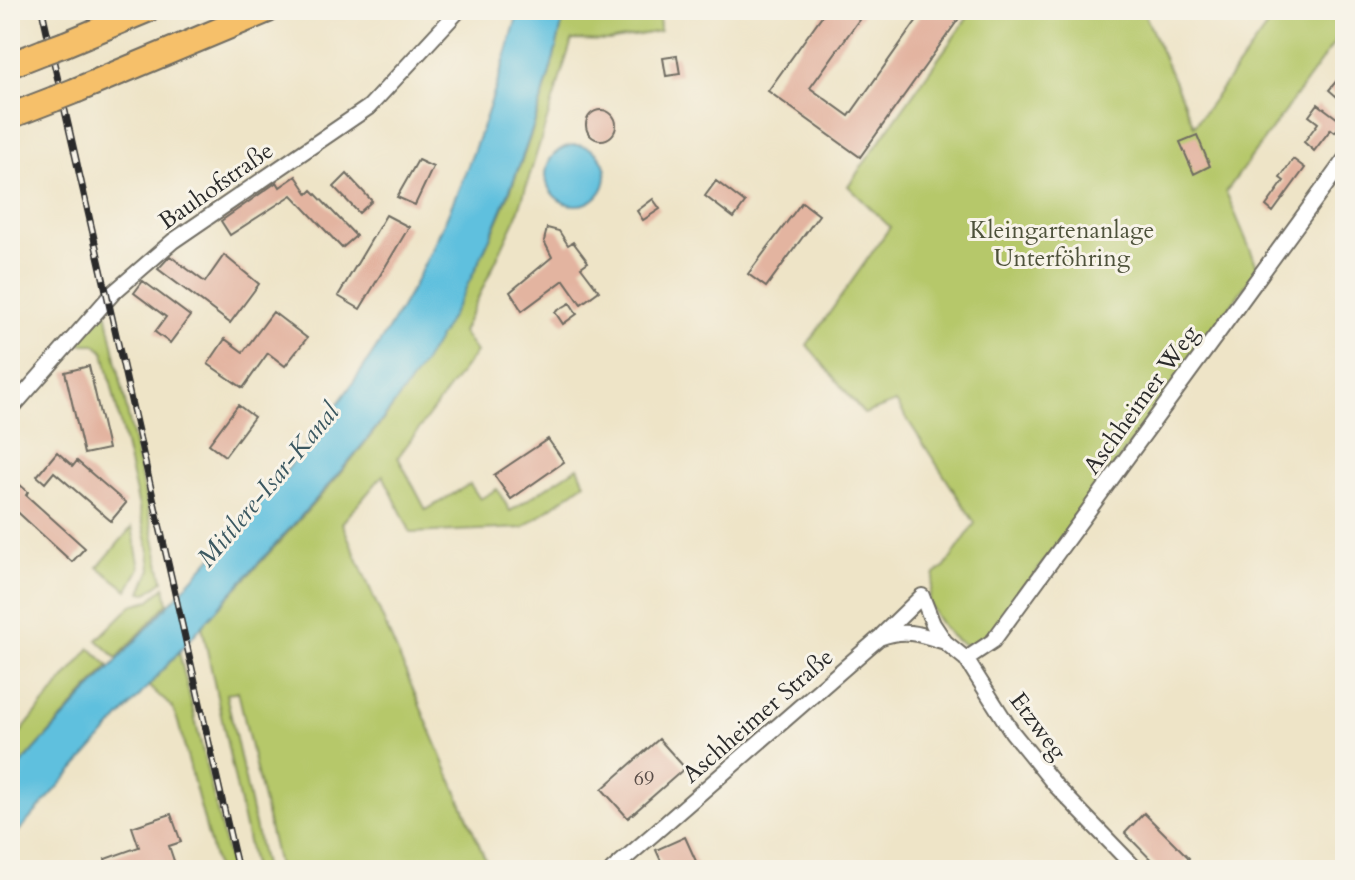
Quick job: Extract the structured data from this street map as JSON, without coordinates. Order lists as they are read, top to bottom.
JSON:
{
  "streets": {
    "street": [
      "Bauhofstraße",
      "Aschheimer Weg",
      "Aschheimer Straße",
      "Etzweg"
    ]
  },
  "crossings": [
    ["Aschheimer Weg", "Etzweg"],
    ["Aschheimer Straße", "Etzweg"]
  ],
  "water": ["Mittlere-Isar-Kanal"],
  "parks": ["Kleingartenanlage Unterföhring"],
  "house_numbers": ["69"]
}
